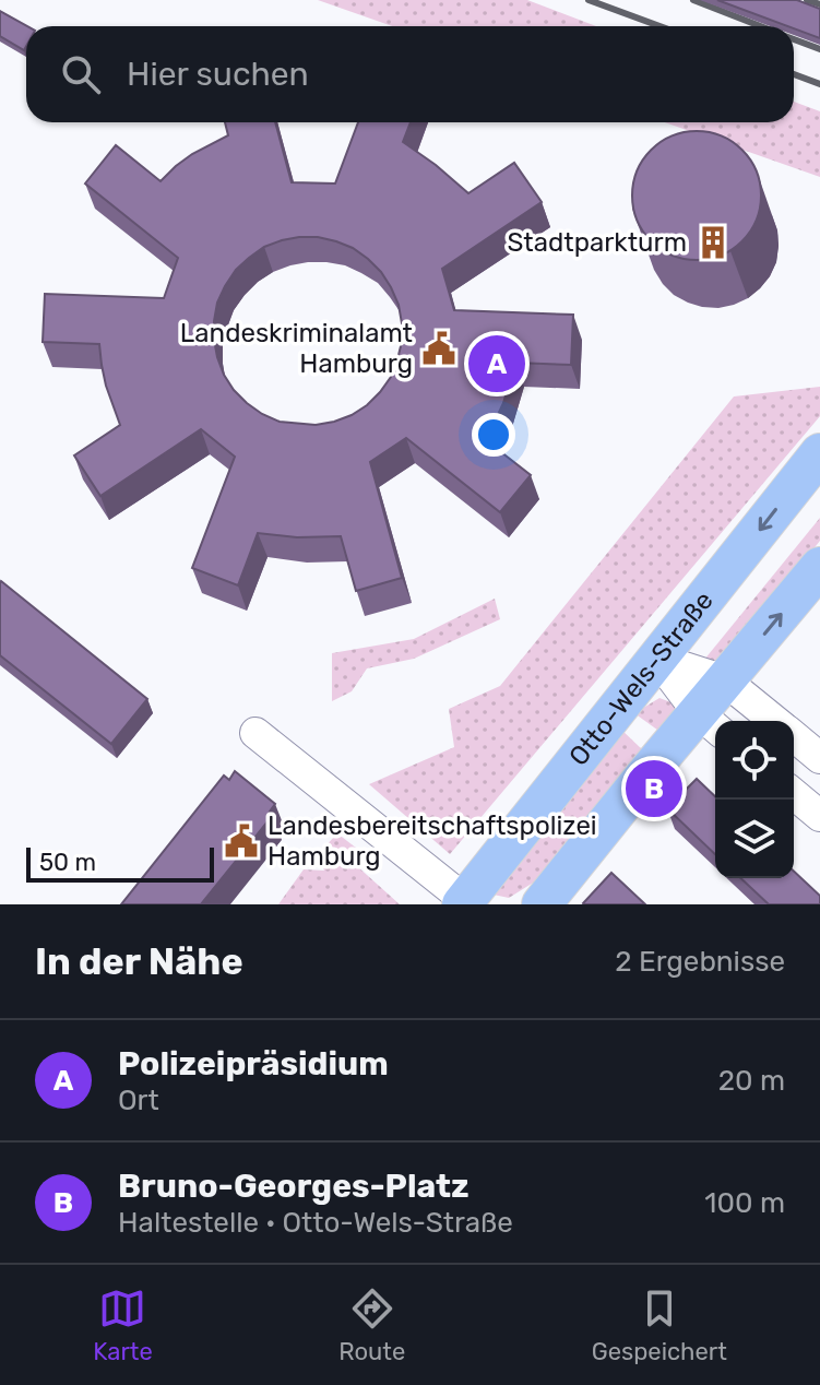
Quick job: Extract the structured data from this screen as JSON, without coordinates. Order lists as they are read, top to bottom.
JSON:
{
  "streets": {
    "main road": ["Otto-Wels-Straße"]
  },
  "places": {
    "building": ["Stadtparkturm"],
    "public building": ["Landeskriminalamt Hamburg", "Landesbereitschaftspolizei Hamburg"]
  },
  "scale_bar": "50 m",
  "page": {
    "search": "Hier suchen",
    "pins": ["A", "B"],
    "scale": "50 m",
    "heading": ["In der Nähe", "2 Ergebnisse"],
    "list": [
      {
        "mark": "A",
        "name": "Polizeipräsidium",
        "note": "Ort",
        "value": "20 m"
      },
      {
        "mark": "B",
        "name": "Bruno-Georges-Platz",
        "note": "Haltestelle · Otto-Wels-Straße",
        "value": "100 m"
      }
    ],
    "nav": ["Karte", "Route", "Gespeichert"]
  }
}
